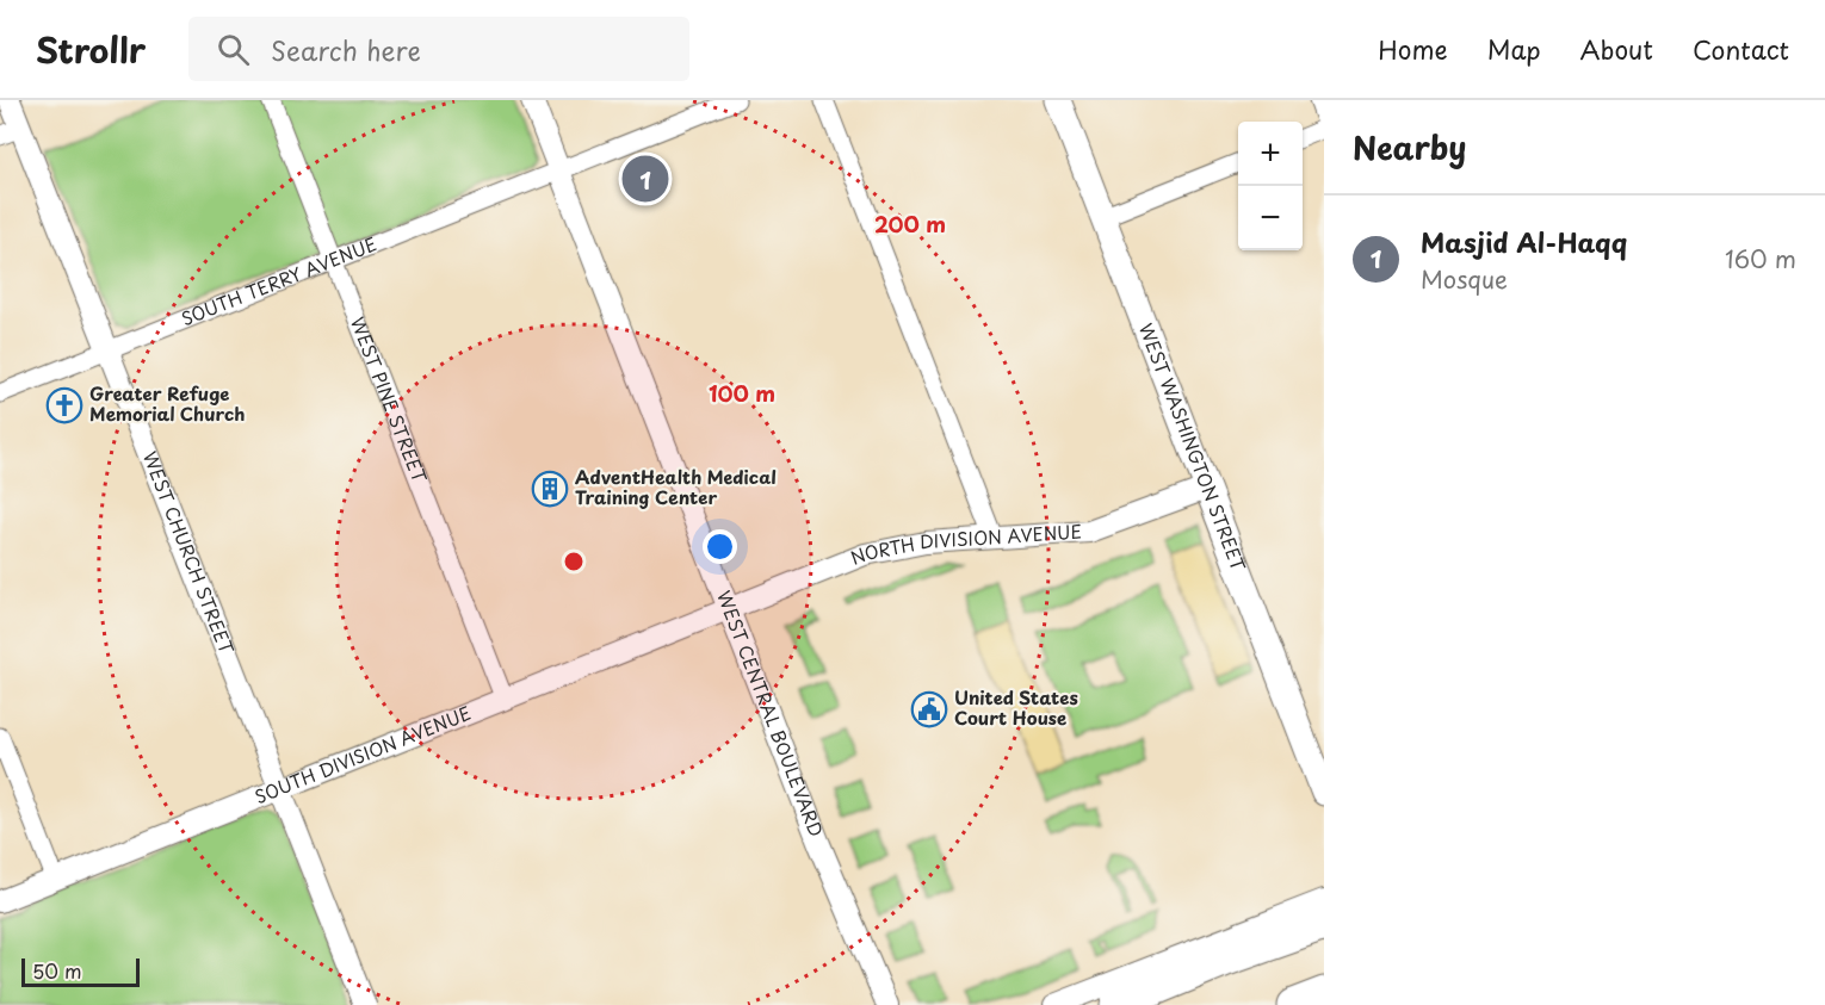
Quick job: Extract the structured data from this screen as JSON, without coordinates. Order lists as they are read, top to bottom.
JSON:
{
  "streets": {
    "main road": ["WEST WASHINGTON STREET"],
    "street": [
      "SOUTH TERRY AVENUE",
      "WEST PINE STREET",
      "NORTH DIVISION AVENUE",
      "WEST CHURCH STREET",
      "WEST CENTRAL BOULEVARD",
      "SOUTH DIVISION AVENUE"
    ]
  },
  "crossings": [
    ["SOUTH TERRY AVENUE", "WEST PINE STREET"],
    ["SOUTH TERRY AVENUE", "WEST CHURCH STREET"],
    ["SOUTH TERRY AVENUE", "WEST CENTRAL BOULEVARD"],
    ["WEST PINE STREET", "SOUTH DIVISION AVENUE"],
    ["WEST WASHINGTON STREET", "NORTH DIVISION AVENUE"],
    ["NORTH DIVISION AVENUE", "WEST CENTRAL BOULEVARD"],
    ["NORTH DIVISION AVENUE", "SOUTH DIVISION AVENUE"],
    ["WEST CHURCH STREET", "SOUTH DIVISION AVENUE"],
    ["WEST CENTRAL BOULEVARD", "SOUTH DIVISION AVENUE"]
  ],
  "places": {
    "church": ["Greater Refuge Memorial Church"],
    "building": ["AdventHealth Medical Training Center"],
    "public building": ["United States Court House"]
  },
  "scale_bar": "50 m",
  "page": {
    "header": "Strollr",
    "search": "Search here",
    "nav": [
      "Home",
      "Map",
      "About",
      "Contact"
    ],
    "heading": "Nearby",
    "map_buttons": ["+", "−"],
    "pins": "1",
    "list": [
      {
        "mark": "1",
        "name": "Masjid Al-Haqq",
        "note": "Mosque",
        "value": "160 m"
      }
    ],
    "scale": "50 m"
  },
  "rings": ["200 m", "100 m"]
}
